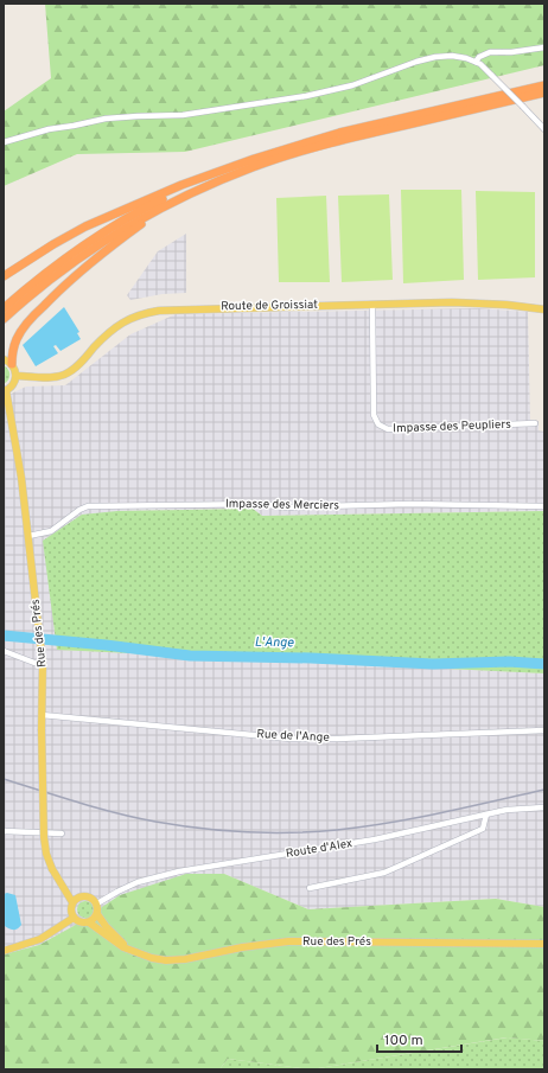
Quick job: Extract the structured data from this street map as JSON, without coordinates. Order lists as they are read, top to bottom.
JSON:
{
  "streets": {
    "main road": ["Route de Groissiat", "Rue des Prés"],
    "street": [
      "Impasse des Peupliers",
      "Impasse des Merciers",
      "Rue de l'Ange",
      "Route d'Alex"
    ]
  },
  "crossings": [
    ["Route de Groissiat", "Impasse des Peupliers"],
    ["Impasse des Merciers", "Rue des Prés"],
    ["Rue des Prés", "Rue de l'Ange"],
    ["Rue des Prés", "Route d'Alex"]
  ],
  "water": ["L'Ange"],
  "scale_bar": "100 m"
}
